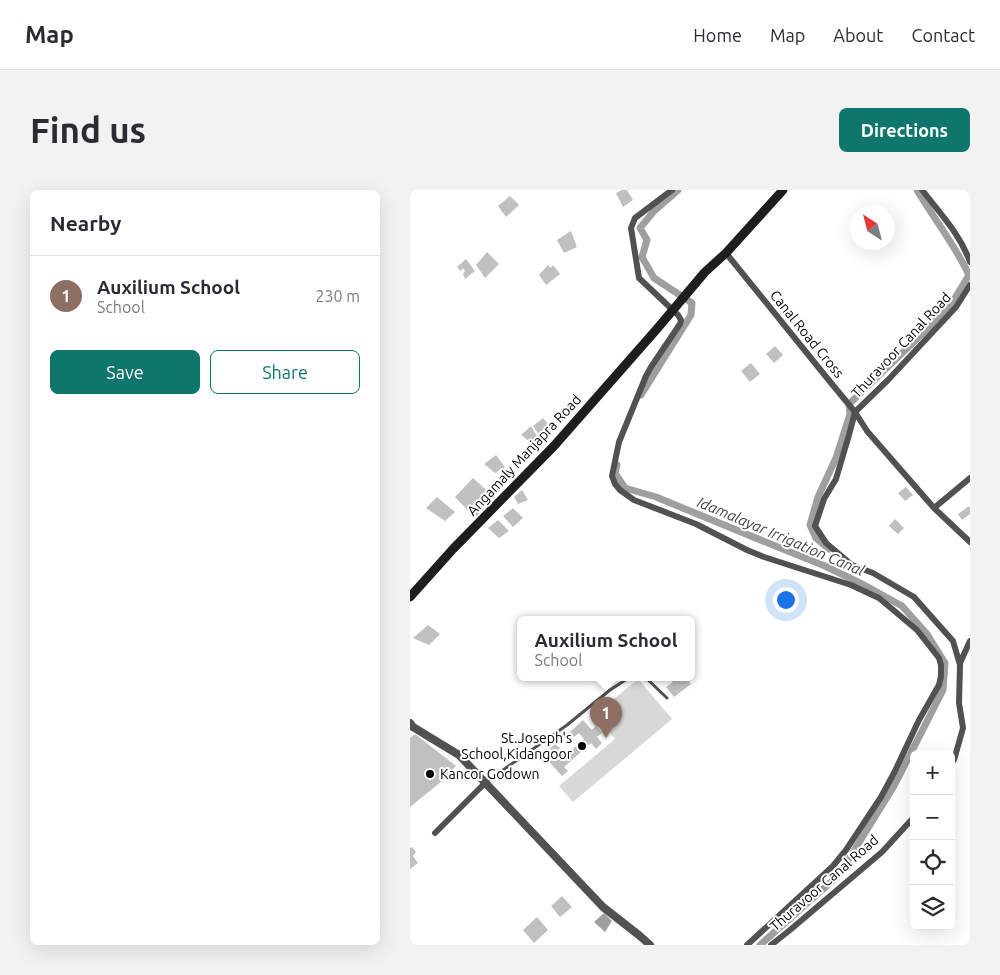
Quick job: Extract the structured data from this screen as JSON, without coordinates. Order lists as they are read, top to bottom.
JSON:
{
  "streets": {
    "main road": ["Angamaly Manjapra Road"],
    "street": ["Canal Road Cross", "Thuravoor Canal Road"]
  },
  "crossings": [
    ["Canal Road Cross", "Thuravoor Canal Road"],
    ["Canal Road Cross", "Angamaly Manjapra Road"]
  ],
  "water": ["Idamalayar Irrigation Canal"],
  "places": ["St.Joseph's School,Kidangoor", "Kancor Godown"],
  "north": "top left",
  "page": {
    "header": "Map",
    "nav": [
      "Home",
      "Map",
      "About",
      "Contact"
    ],
    "buttons": [
      "Directions",
      ["Save", "Share"]
    ],
    "title": "Find us",
    "heading": "Nearby",
    "list": [
      {
        "mark": "1",
        "name": "Auxilium School",
        "note": "School",
        "value": "230 m"
      }
    ],
    "popup": ["Auxilium School", "School"],
    "pins": "1",
    "map_buttons": ["+", "−"]
  }
}
